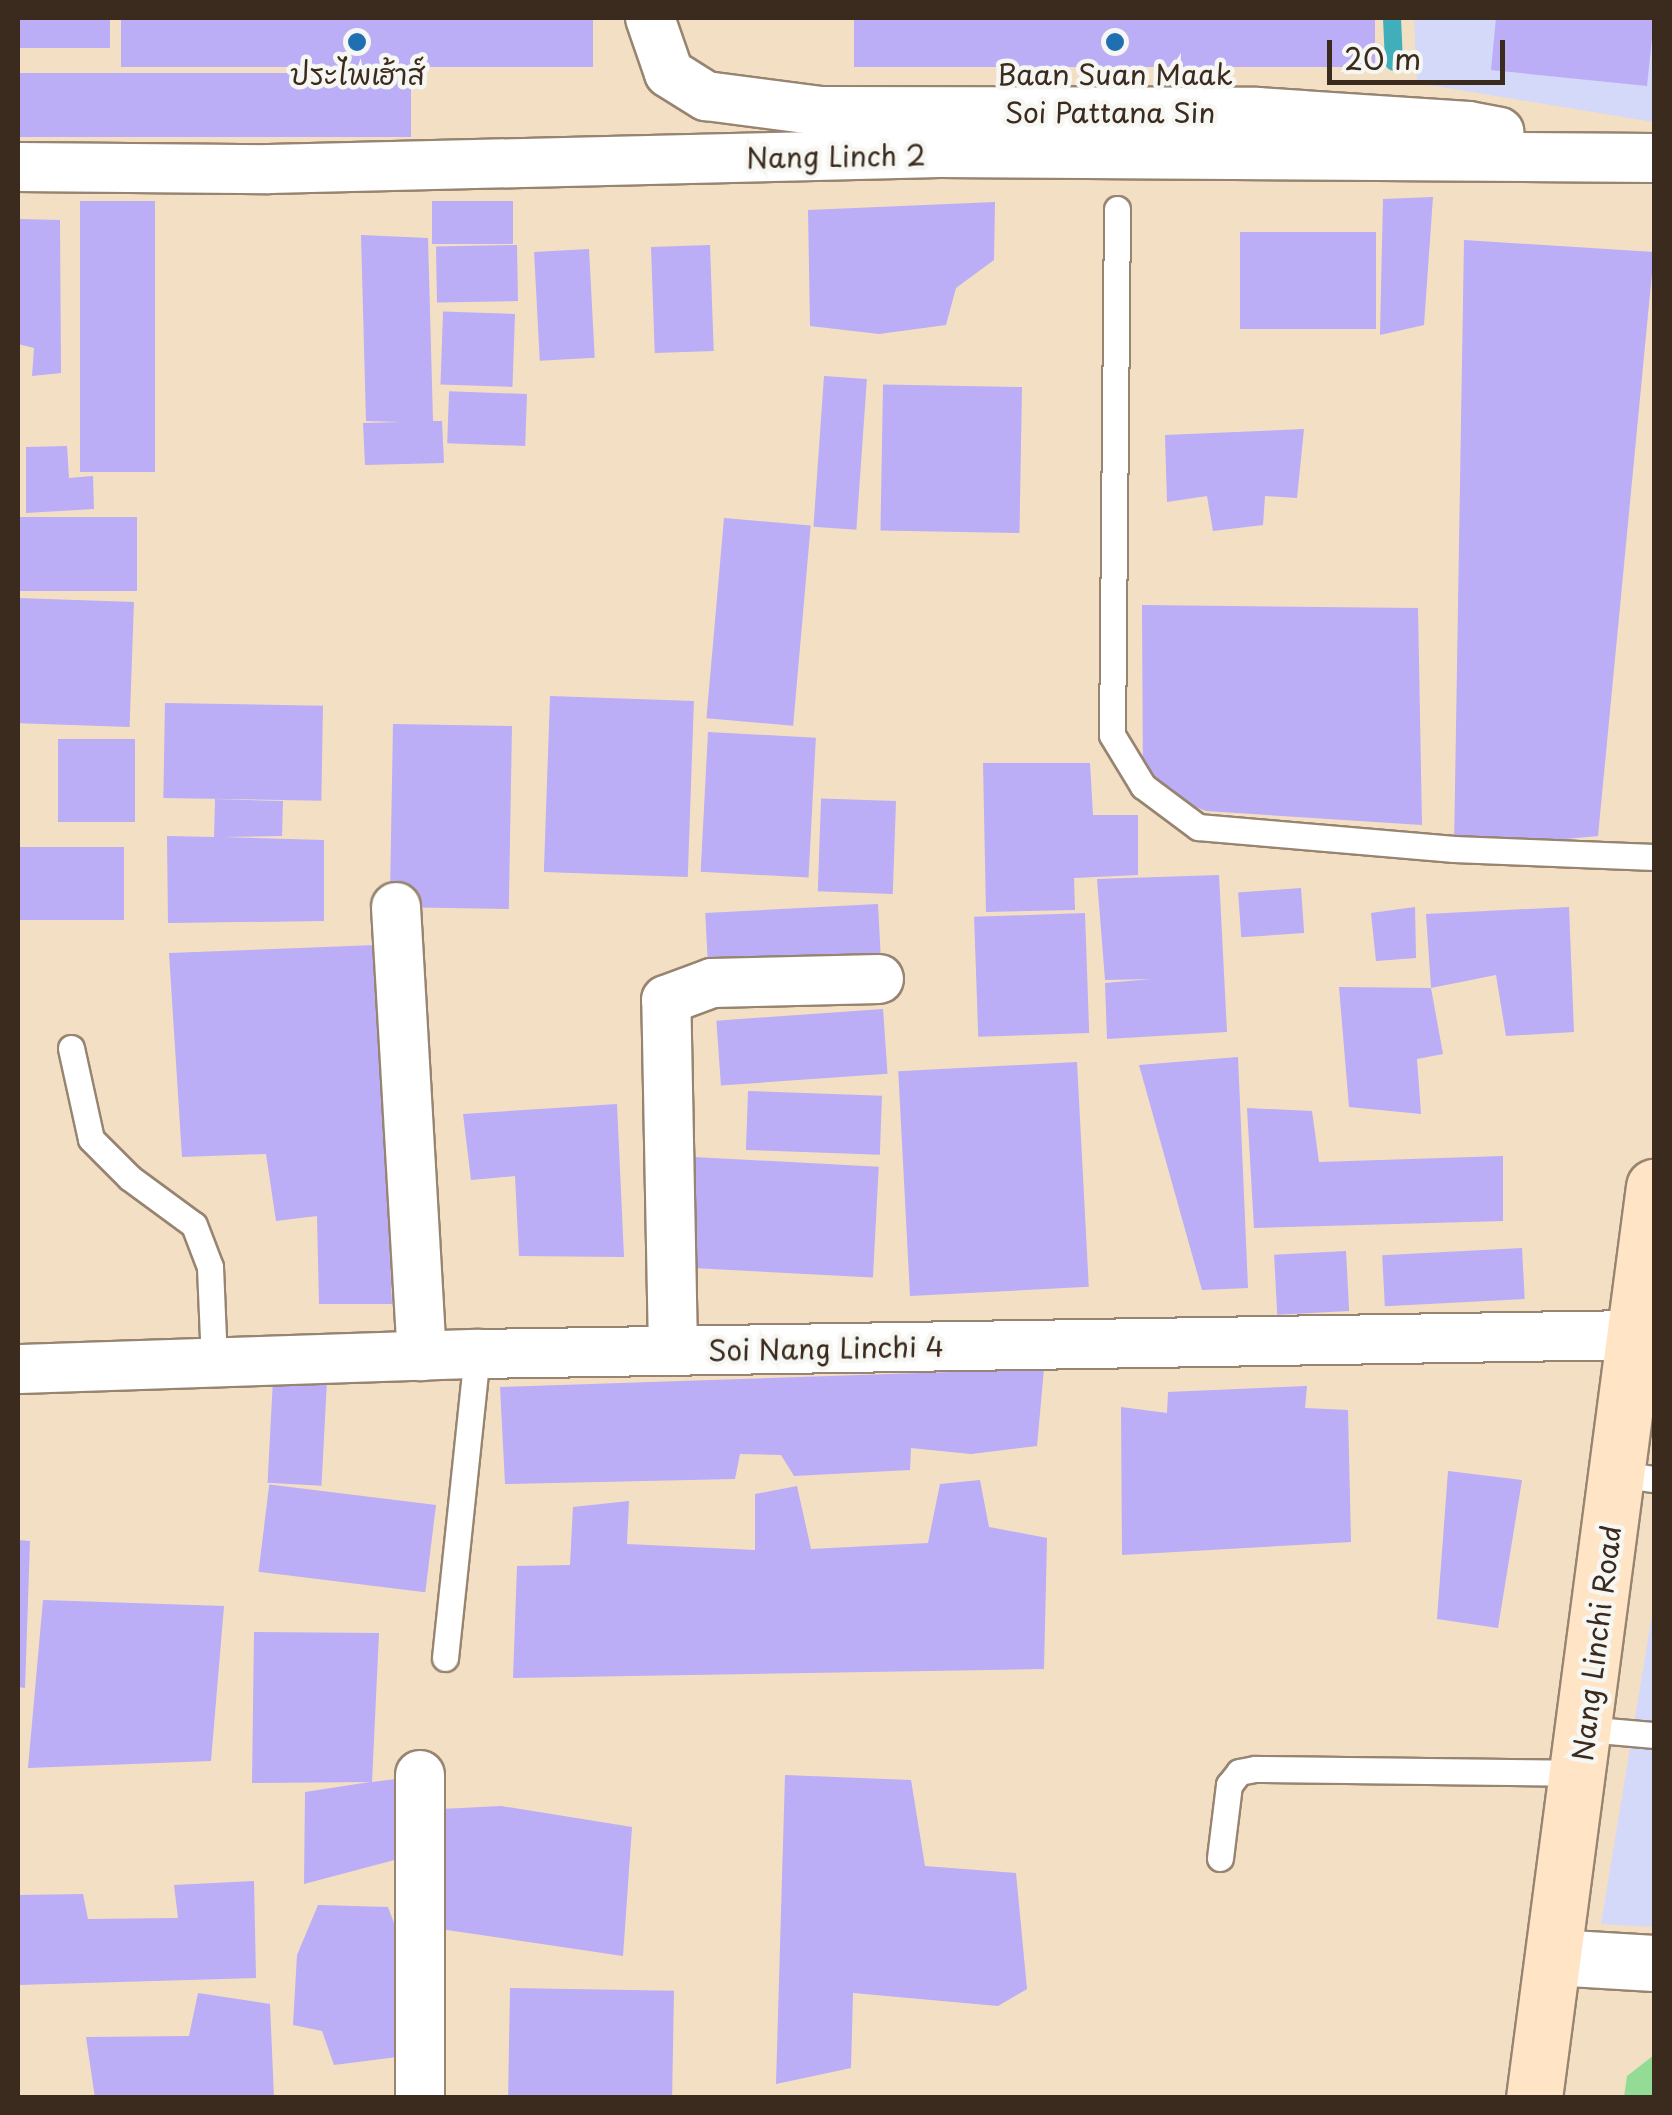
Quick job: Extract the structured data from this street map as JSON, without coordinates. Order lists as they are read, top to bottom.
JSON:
{
  "streets": {
    "main road": ["Nang Linchi Road"],
    "street": ["Soi Pattana Sin", "Nang Linch 2", "Soi Nang Linchi 4"]
  },
  "crossings": [
    ["Soi Pattana Sin", "Nang Linch 2"],
    ["Soi Nang Linchi 4", "Nang Linchi Road"]
  ],
  "places": ["ประไพเฮ้าส์", "Baan Suan Maak"],
  "scale_bar": "20 m"
}
